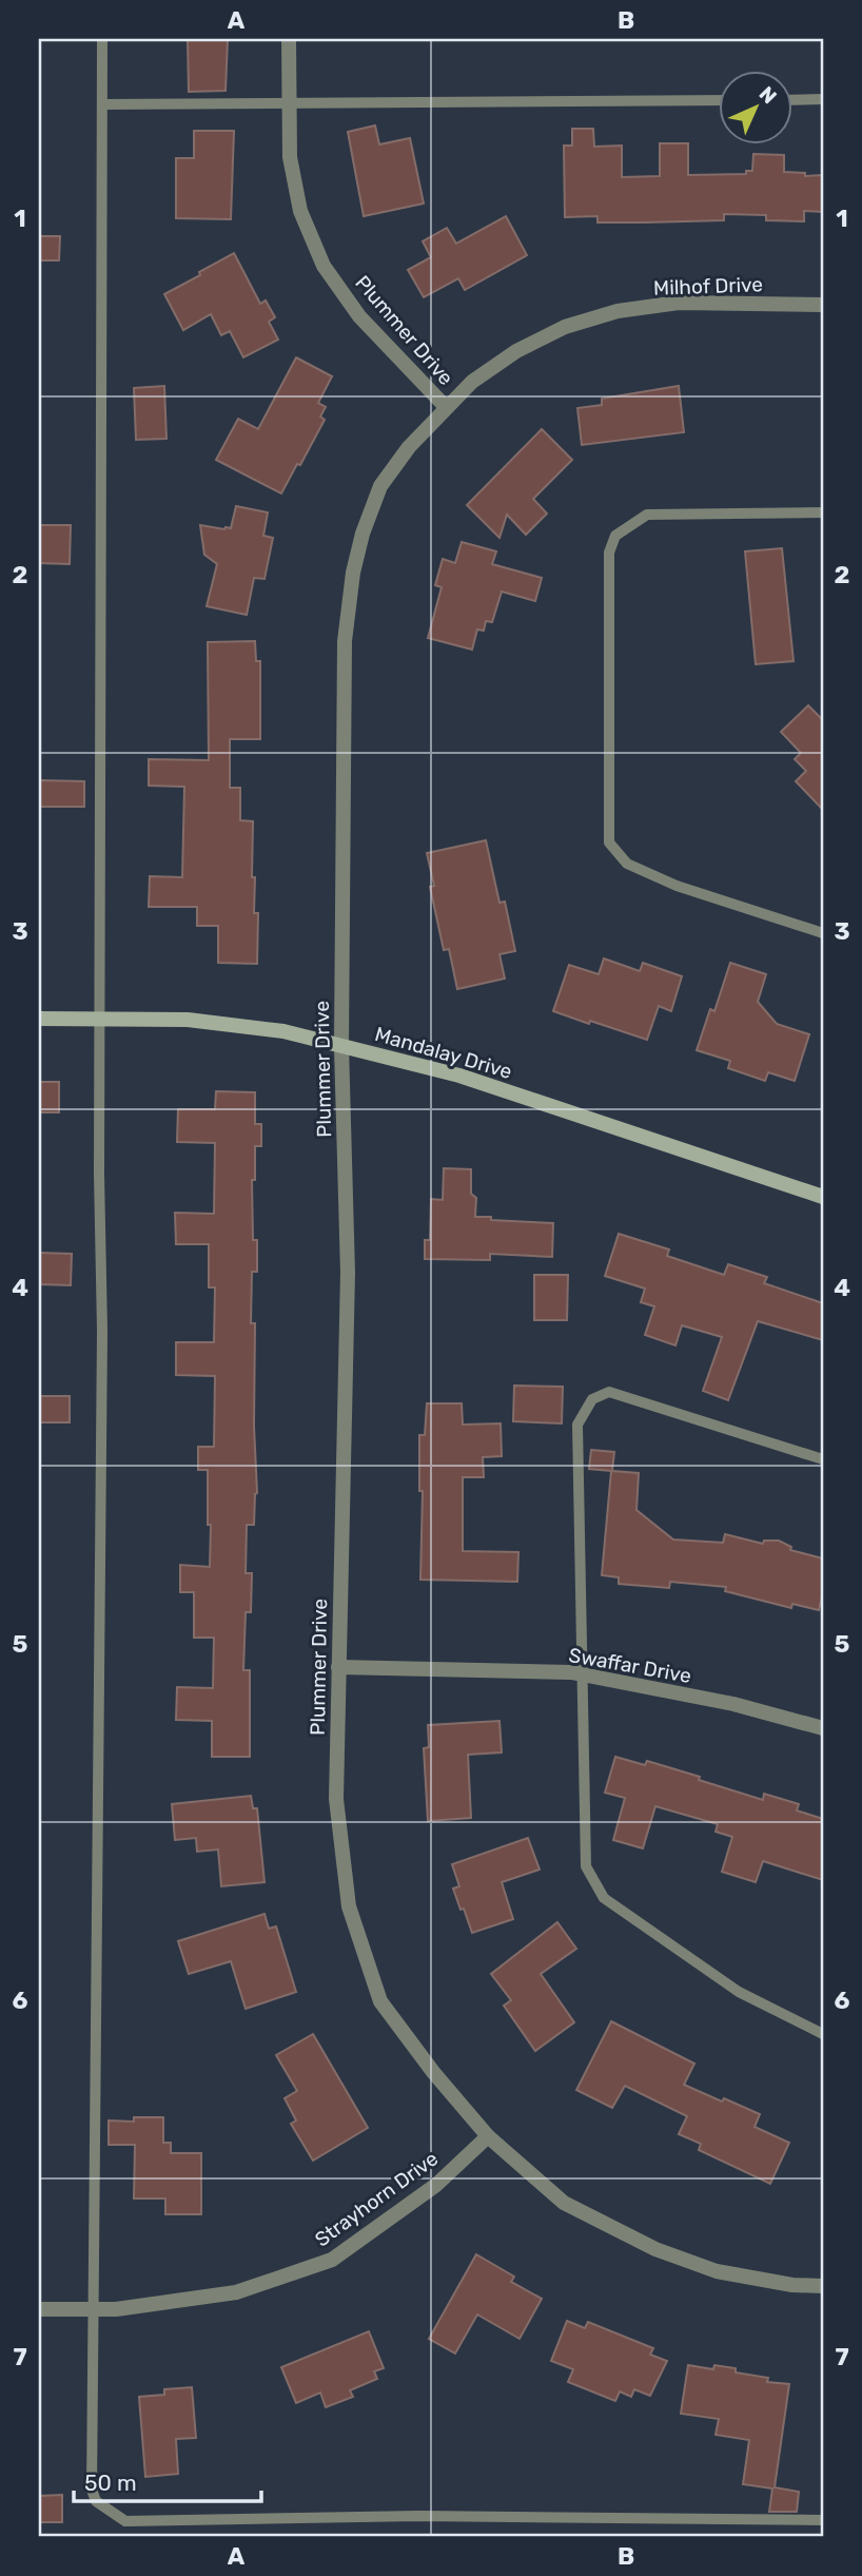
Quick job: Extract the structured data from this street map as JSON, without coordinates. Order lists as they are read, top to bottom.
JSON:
{
  "streets": {
    "street": [
      "Milhof Drive",
      "Plummer Drive",
      "Mandalay Drive",
      "Swaffar Drive",
      "Strayhorn Drive"
    ]
  },
  "crossings": [
    ["Milhof Drive", "Plummer Drive"],
    ["Plummer Drive", "Mandalay Drive"],
    ["Plummer Drive", "Swaffar Drive"],
    ["Plummer Drive", "Strayhorn Drive"]
  ],
  "scale_bar": "50 m",
  "north": "top right",
  "grid": {
    "columns": ["A", "B"],
    "rows": [
      "1",
      "2",
      "3",
      "4",
      "5",
      "6",
      "7"
    ]
  }
}
